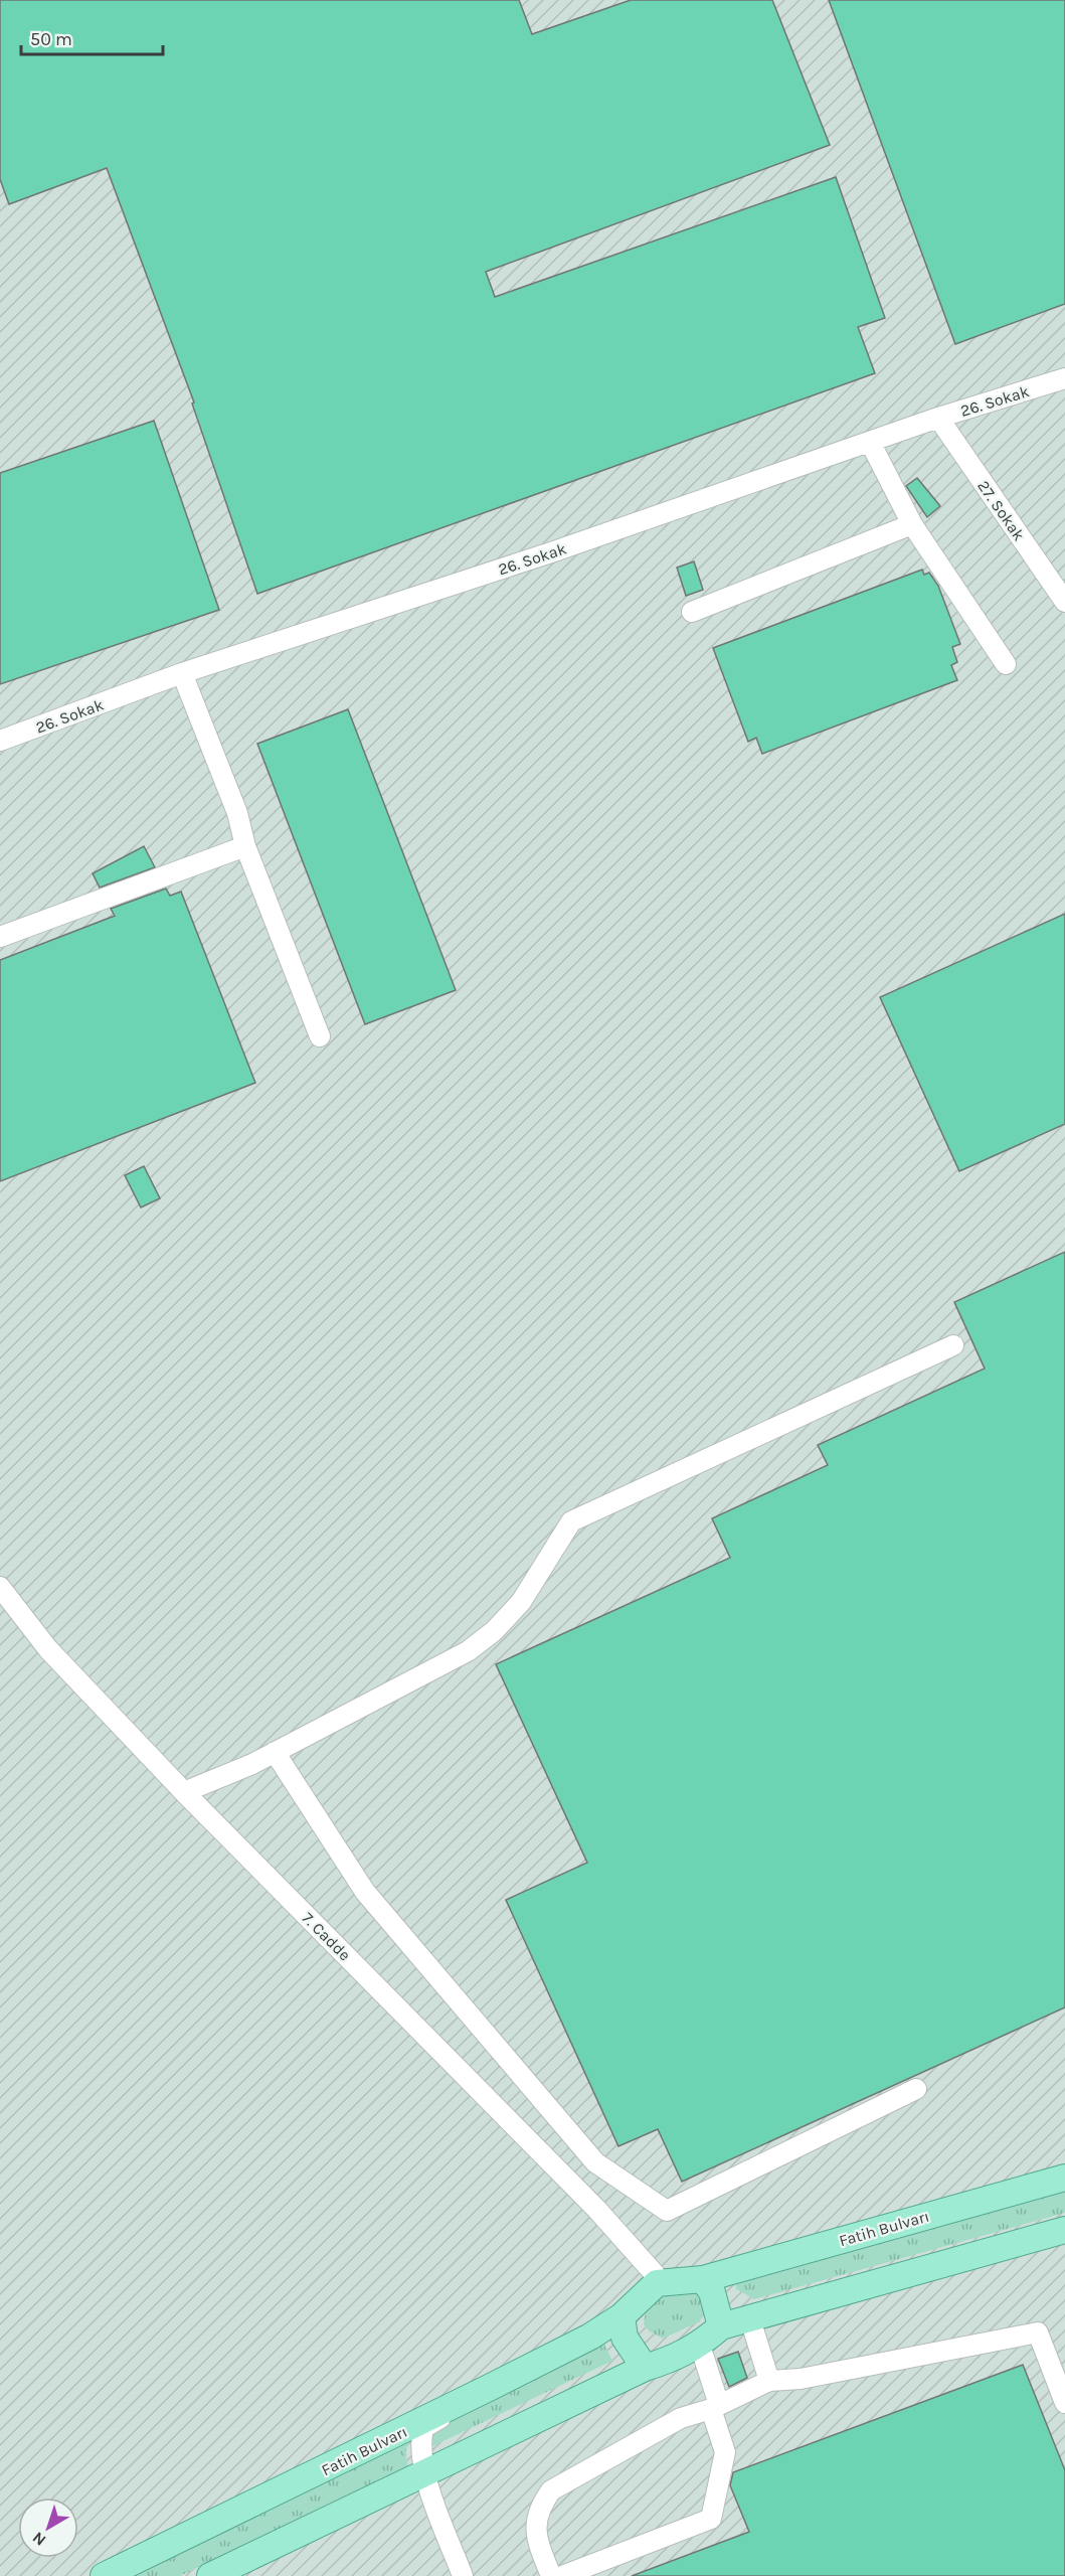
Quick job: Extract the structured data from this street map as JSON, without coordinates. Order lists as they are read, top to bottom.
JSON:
{
  "streets": {
    "main road": ["Fatih Bulvarı"],
    "street": ["26. Sokak", "27. Sokak", "7. Cadde"]
  },
  "crossings": [
    ["26. Sokak", "27. Sokak"],
    ["7. Cadde", "Fatih Bulvarı"]
  ],
  "scale_bar": "50 m",
  "north": "bottom left"
}
